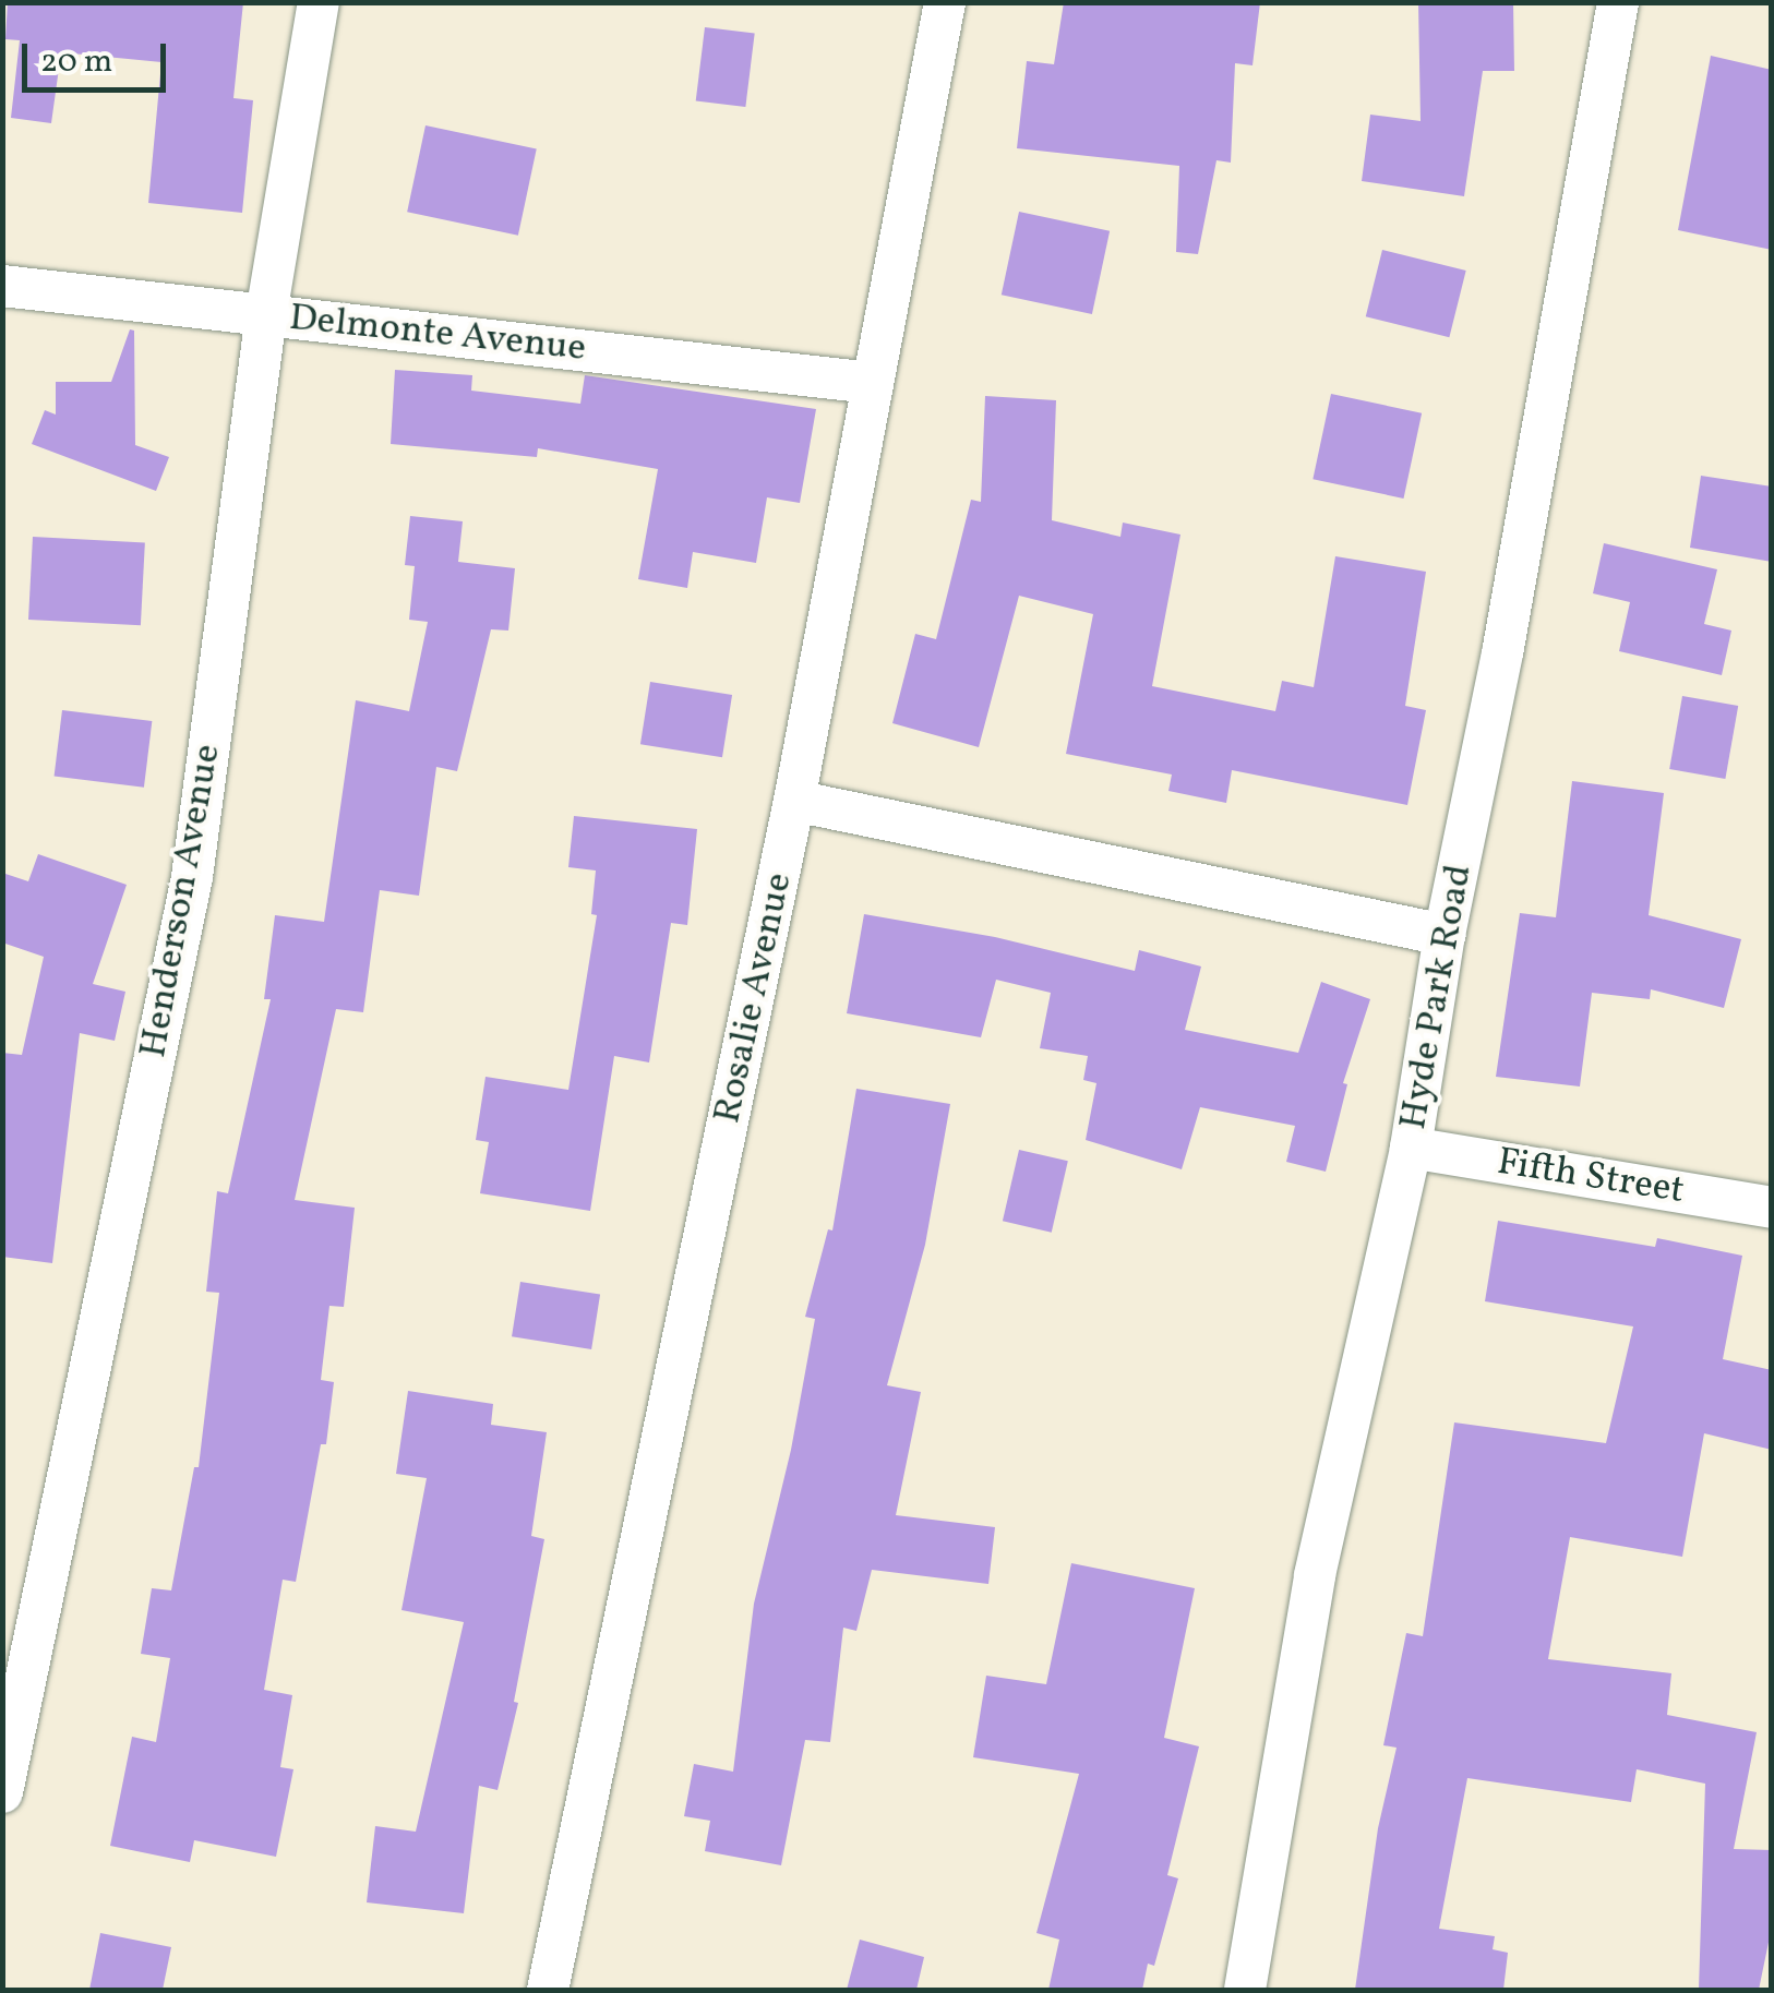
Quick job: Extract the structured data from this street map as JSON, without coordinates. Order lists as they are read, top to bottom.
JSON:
{
  "streets": {
    "street": [
      "Delmonte Avenue",
      "Henderson Avenue",
      "Hyde Park Road",
      "Rosalie Avenue",
      "Fifth Street"
    ]
  },
  "crossings": [
    ["Delmonte Avenue", "Henderson Avenue"],
    ["Delmonte Avenue", "Rosalie Avenue"],
    ["Hyde Park Road", "Fifth Street"]
  ],
  "scale_bar": "20 m"
}
